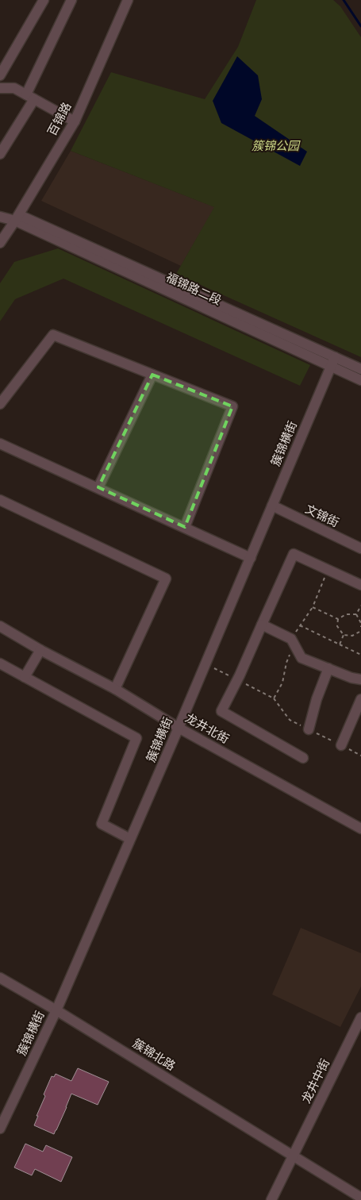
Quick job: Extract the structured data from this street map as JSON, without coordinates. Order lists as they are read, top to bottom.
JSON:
{
  "streets": {
    "street": [
      "百锦路",
      "福锦路二段",
      "簇锦横街",
      "文锦街",
      "龙井北街",
      "簇锦北路",
      "龙井中街"
    ]
  },
  "crossings": [
    ["百锦路", "福锦路二段"],
    ["福锦路二段", "簇锦横街"],
    ["簇锦横街", "文锦街"],
    ["簇锦横街", "龙井北街"],
    ["簇锦横街", "簇锦北路"],
    ["簇锦北路", "龙井中街"]
  ],
  "parks": ["簇锦公园"]
}
